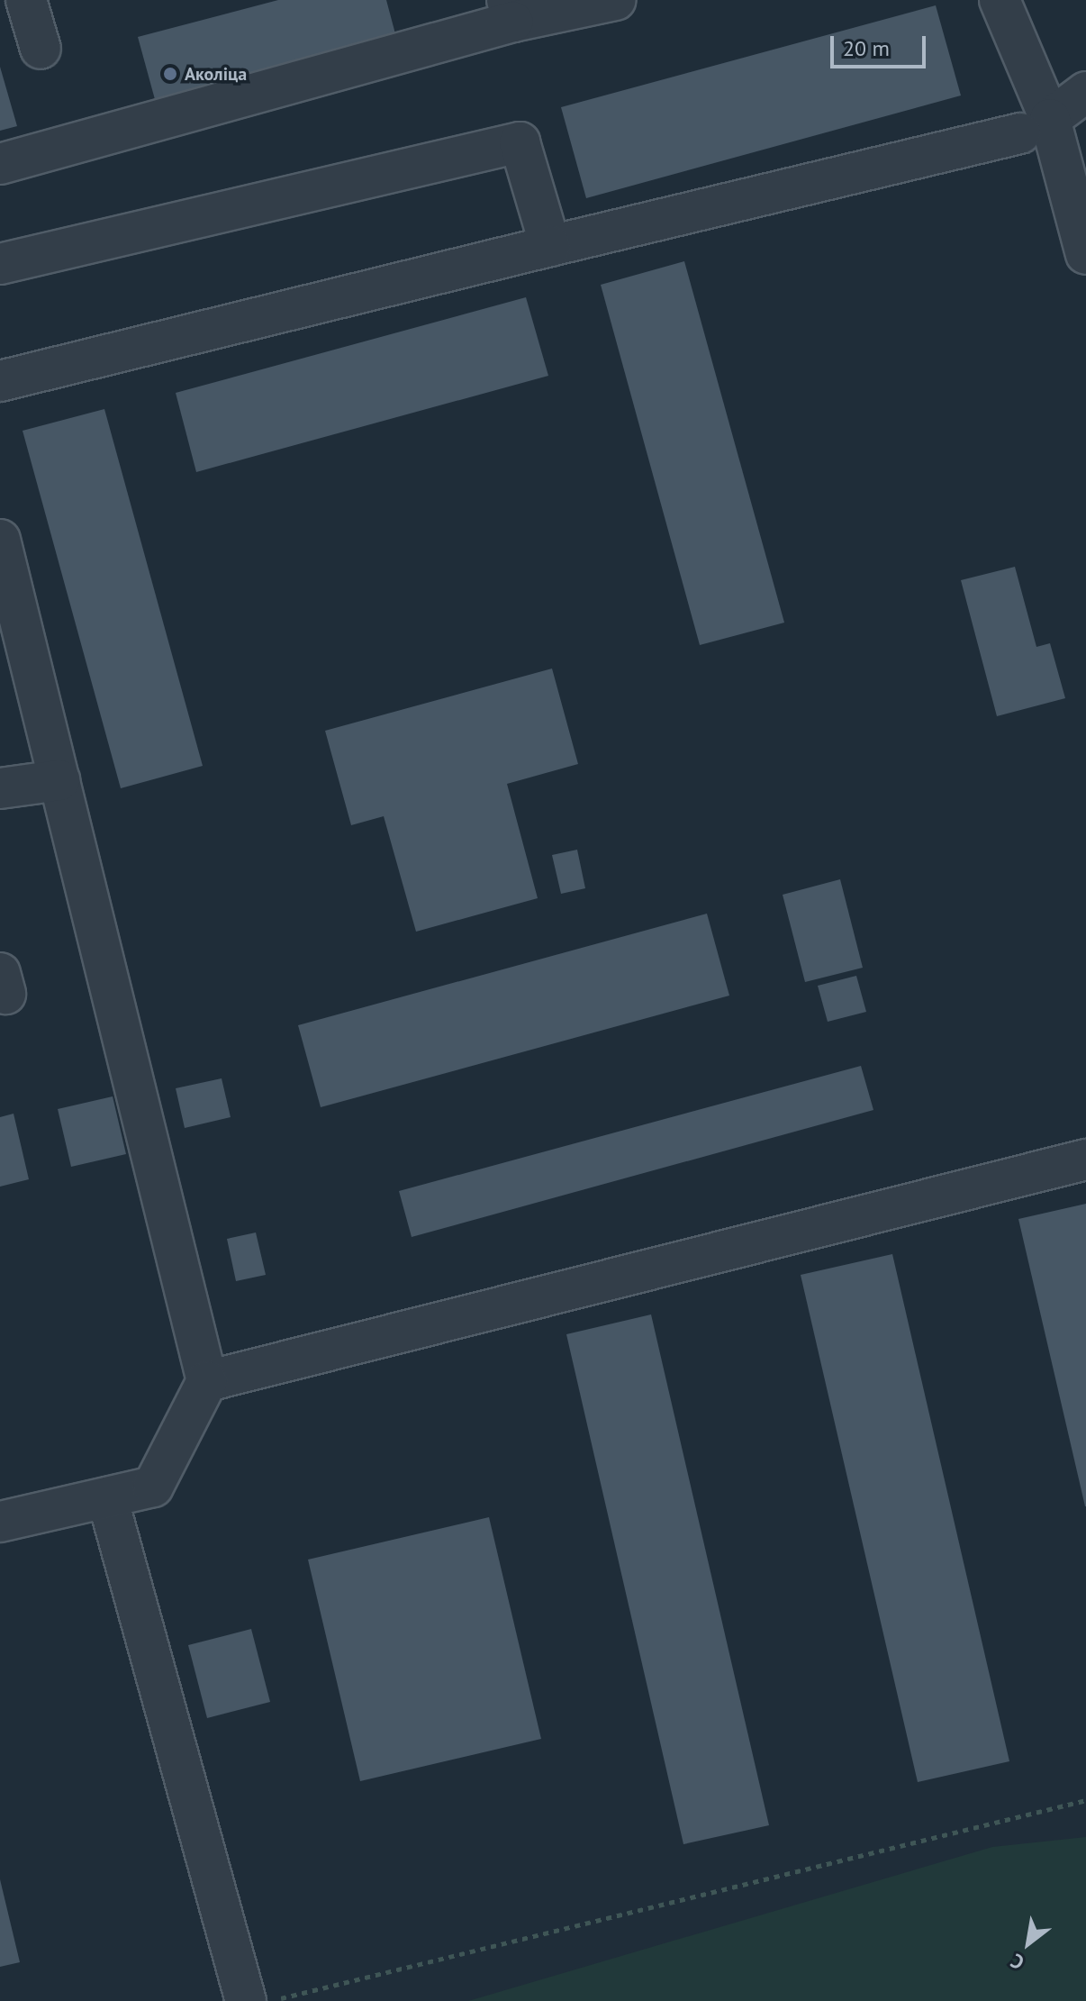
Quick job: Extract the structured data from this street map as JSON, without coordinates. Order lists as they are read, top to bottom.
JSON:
{
  "places": ["Аколіца"],
  "scale_bar": "20 m",
  "north": "bottom left"
}
